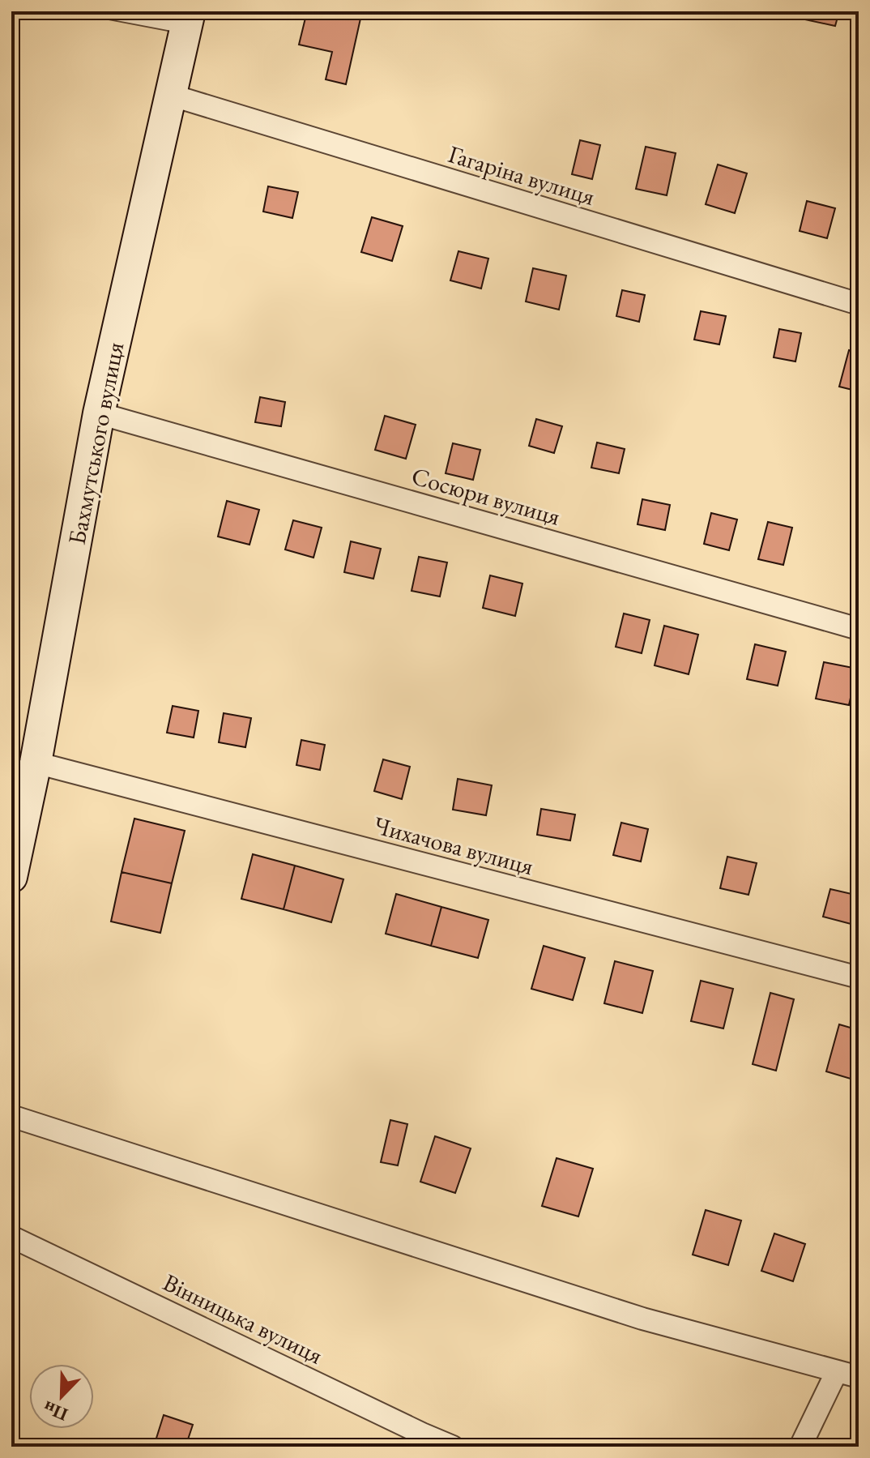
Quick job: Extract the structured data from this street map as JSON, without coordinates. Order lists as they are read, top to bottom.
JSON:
{
  "streets": {
    "main road": ["Бахмутського вулиця"],
    "street": [
      "Гагаріна вулиця",
      "Сосюри вулиця",
      "Чихачова вулиця",
      "Вінницька вулиця"
    ]
  },
  "crossings": [
    ["Гагаріна вулиця", "Бахмутського вулиця"],
    ["Бахмутського вулиця", "Сосюри вулиця"],
    ["Бахмутського вулиця", "Чихачова вулиця"]
  ],
  "north": "bottom left"
}
